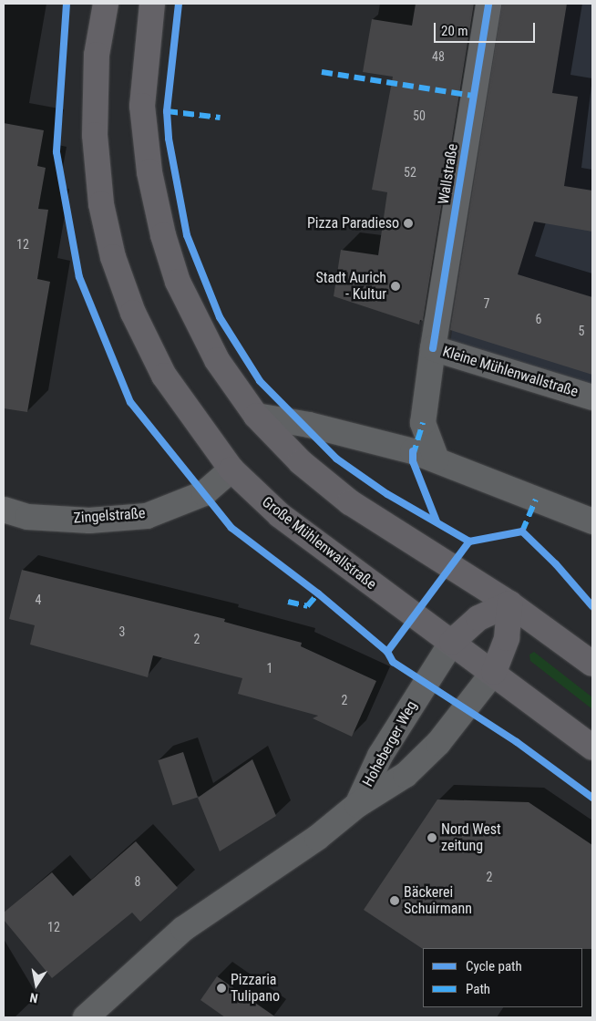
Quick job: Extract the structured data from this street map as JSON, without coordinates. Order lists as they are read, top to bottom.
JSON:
{
  "streets": {
    "main road": ["Große Mühlenwallstraße", "Hoheberger Weg"],
    "street": ["Wallstraße", "Kleine Mühlenwallstraße", "Zingelstraße"]
  },
  "crossings": [
    ["Wallstraße", "Kleine Mühlenwallstraße"],
    ["Zingelstraße", "Große Mühlenwallstraße"],
    ["Große Mühlenwallstraße", "Hoheberger Weg"]
  ],
  "places": [
    "Pizza Paradieso",
    "Stadt Aurich - Kultur",
    "Nord West zeitung",
    "Bäckerei Schuirmann",
    "Pizzaria Tulipano"
  ],
  "house_numbers": [
    "48",
    "50",
    "52",
    "12",
    "7",
    "6",
    "5",
    "4",
    "3",
    "2",
    "1",
    "2",
    "2",
    "8",
    "12"
  ],
  "legend": ["Cycle path", "Path"],
  "scale_bar": "20 m",
  "north": "bottom"
}
